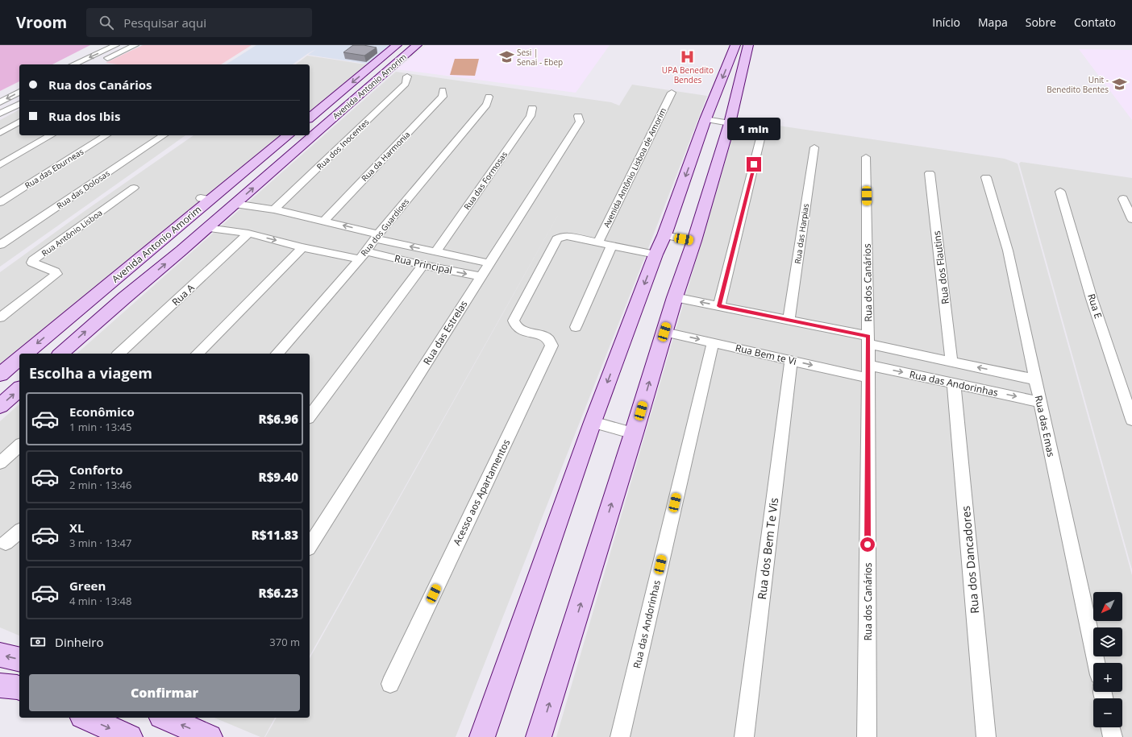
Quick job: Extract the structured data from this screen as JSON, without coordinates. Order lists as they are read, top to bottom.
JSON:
{
  "streets": {
    "street": [
      "Avenida Antonio Amorim",
      "Rua dos Inocentes",
      "Rua da Harmonia",
      "Avenida Antônio Lisboa de Amorim",
      "Rua das Eburneas",
      "Rua das Formosas",
      "Rua das Dolosas",
      "Rua dos Guardioes",
      "Rua Antônio Lisboa",
      "Rua das Harpias",
      "Rua Principal",
      "Rua dos Flautins",
      "Rua dos Canários",
      "Rua A",
      "Rua E",
      "Rua das Estrelas",
      "Rua Bem te Vi",
      "Rua das Andorinhas",
      "Rua das Emas",
      "Acesso aos Apartamentos",
      "Rua dos Bem Te Vis",
      "Rua dos Dancadores"
    ]
  },
  "crossings": [
    ["Avenida Antônio Lisboa de Amorim", "Acesso aos Apartamentos"],
    ["Rua das Formosas", "Rua Principal"],
    ["Rua dos Guardioes", "Rua Principal"],
    ["Rua Principal", "Rua das Estrelas"],
    ["Rua dos Canários", "Rua Bem te Vi"],
    ["Rua dos Canários", "Rua das Andorinhas"],
    ["Rua Bem te Vi", "Rua das Andorinhas"],
    ["Rua Bem te Vi", "Rua dos Bem Te Vis"],
    ["Rua das Andorinhas", "Rua das Emas"],
    ["Rua das Andorinhas", "Rua dos Dancadores"]
  ],
  "places": {
    "hospital": ["UPA Benedito Bendes"],
    "school or university": ["Sesi | Senai - Ebep", "Unit - Benedito Bentes"]
  },
  "north": "bottom left",
  "page": {
    "header": "Vroom",
    "search": "Pesquisar aqui",
    "nav": [
      "Início",
      "Mapa",
      "Sobre",
      "Contato"
    ],
    "banner": ["Rua dos Canários", "Rua dos Ibis"],
    "bubble": "1 min",
    "heading": "Escolha a viagem",
    "list": [
      {
        "name": "Econômico",
        "note": "1 min · 13:45",
        "value": "R$6.96"
      },
      {
        "name": "Conforto",
        "note": "2 min · 13:46",
        "value": "R$9.40"
      },
      {
        "name": "XL",
        "note": "3 min · 13:47",
        "value": "R$11.83"
      },
      {
        "name": "Green",
        "note": "4 min · 13:48",
        "value": "R$6.23"
      }
    ],
    "map_buttons": ["+", "−"],
    "pay": ["Dinheiro", "370 m"],
    "buttons": "Confirmar"
  }
}
